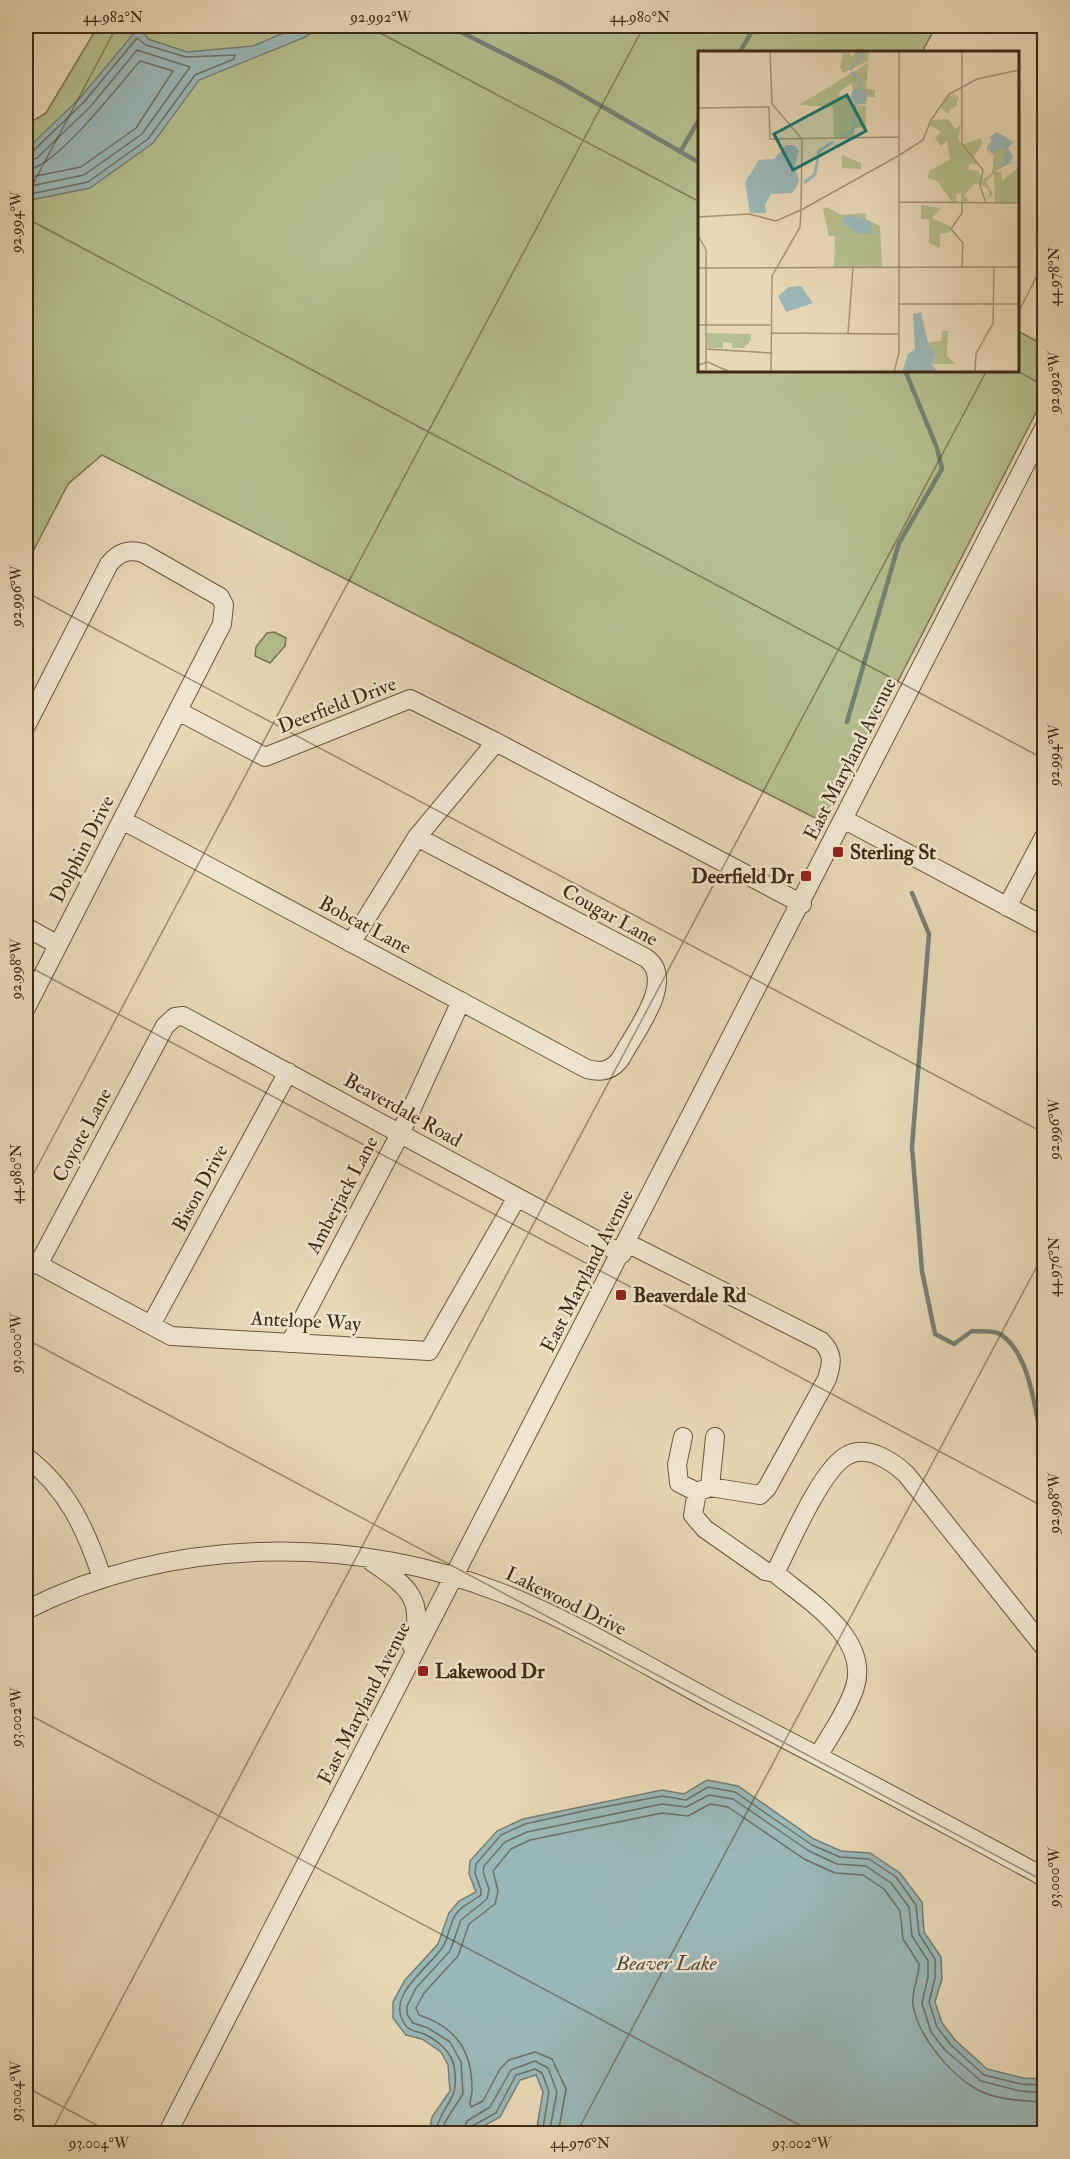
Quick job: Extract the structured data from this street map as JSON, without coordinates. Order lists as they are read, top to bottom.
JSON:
{
  "streets": {
    "street": [
      "Deerfield Drive",
      "East Maryland Avenue",
      "Dolphin Drive",
      "Cougar Lane",
      "Bobcat Lane",
      "Beaverdale Road",
      "Coyote Lane",
      "Bison Drive",
      "Amberjack Lane",
      "Antelope Way",
      "Lakewood Drive"
    ]
  },
  "crossings": [
    ["Deerfield Drive", "East Maryland Avenue"],
    ["Deerfield Drive", "Dolphin Drive"],
    ["East Maryland Avenue", "Beaverdale Road"],
    ["East Maryland Avenue", "Lakewood Drive"],
    ["Dolphin Drive", "Bobcat Lane"],
    ["Cougar Lane", "Bobcat Lane"],
    ["Bobcat Lane", "Amberjack Lane"],
    ["Beaverdale Road", "Coyote Lane"],
    ["Beaverdale Road", "Bison Drive"],
    ["Beaverdale Road", "Amberjack Lane"],
    ["Beaverdale Road", "Antelope Way"],
    ["Coyote Lane", "Antelope Way"],
    ["Bison Drive", "Antelope Way"],
    ["Amberjack Lane", "Antelope Way"]
  ],
  "water": ["Beaver Lake"],
  "places": {
    "transit": [
      "Sterling St",
      "Deerfield Dr",
      "Beaverdale Rd",
      "Lakewood Dr"
    ]
  },
  "coordinates": [
    "44.982°N",
    "92.992°W",
    "44.980°N",
    "92.994°W",
    "44.978°N",
    "92.996°W",
    "92.998°W",
    "44.976°N",
    "93.000°W",
    "93.002°W",
    "93.004°W"
  ]
}
